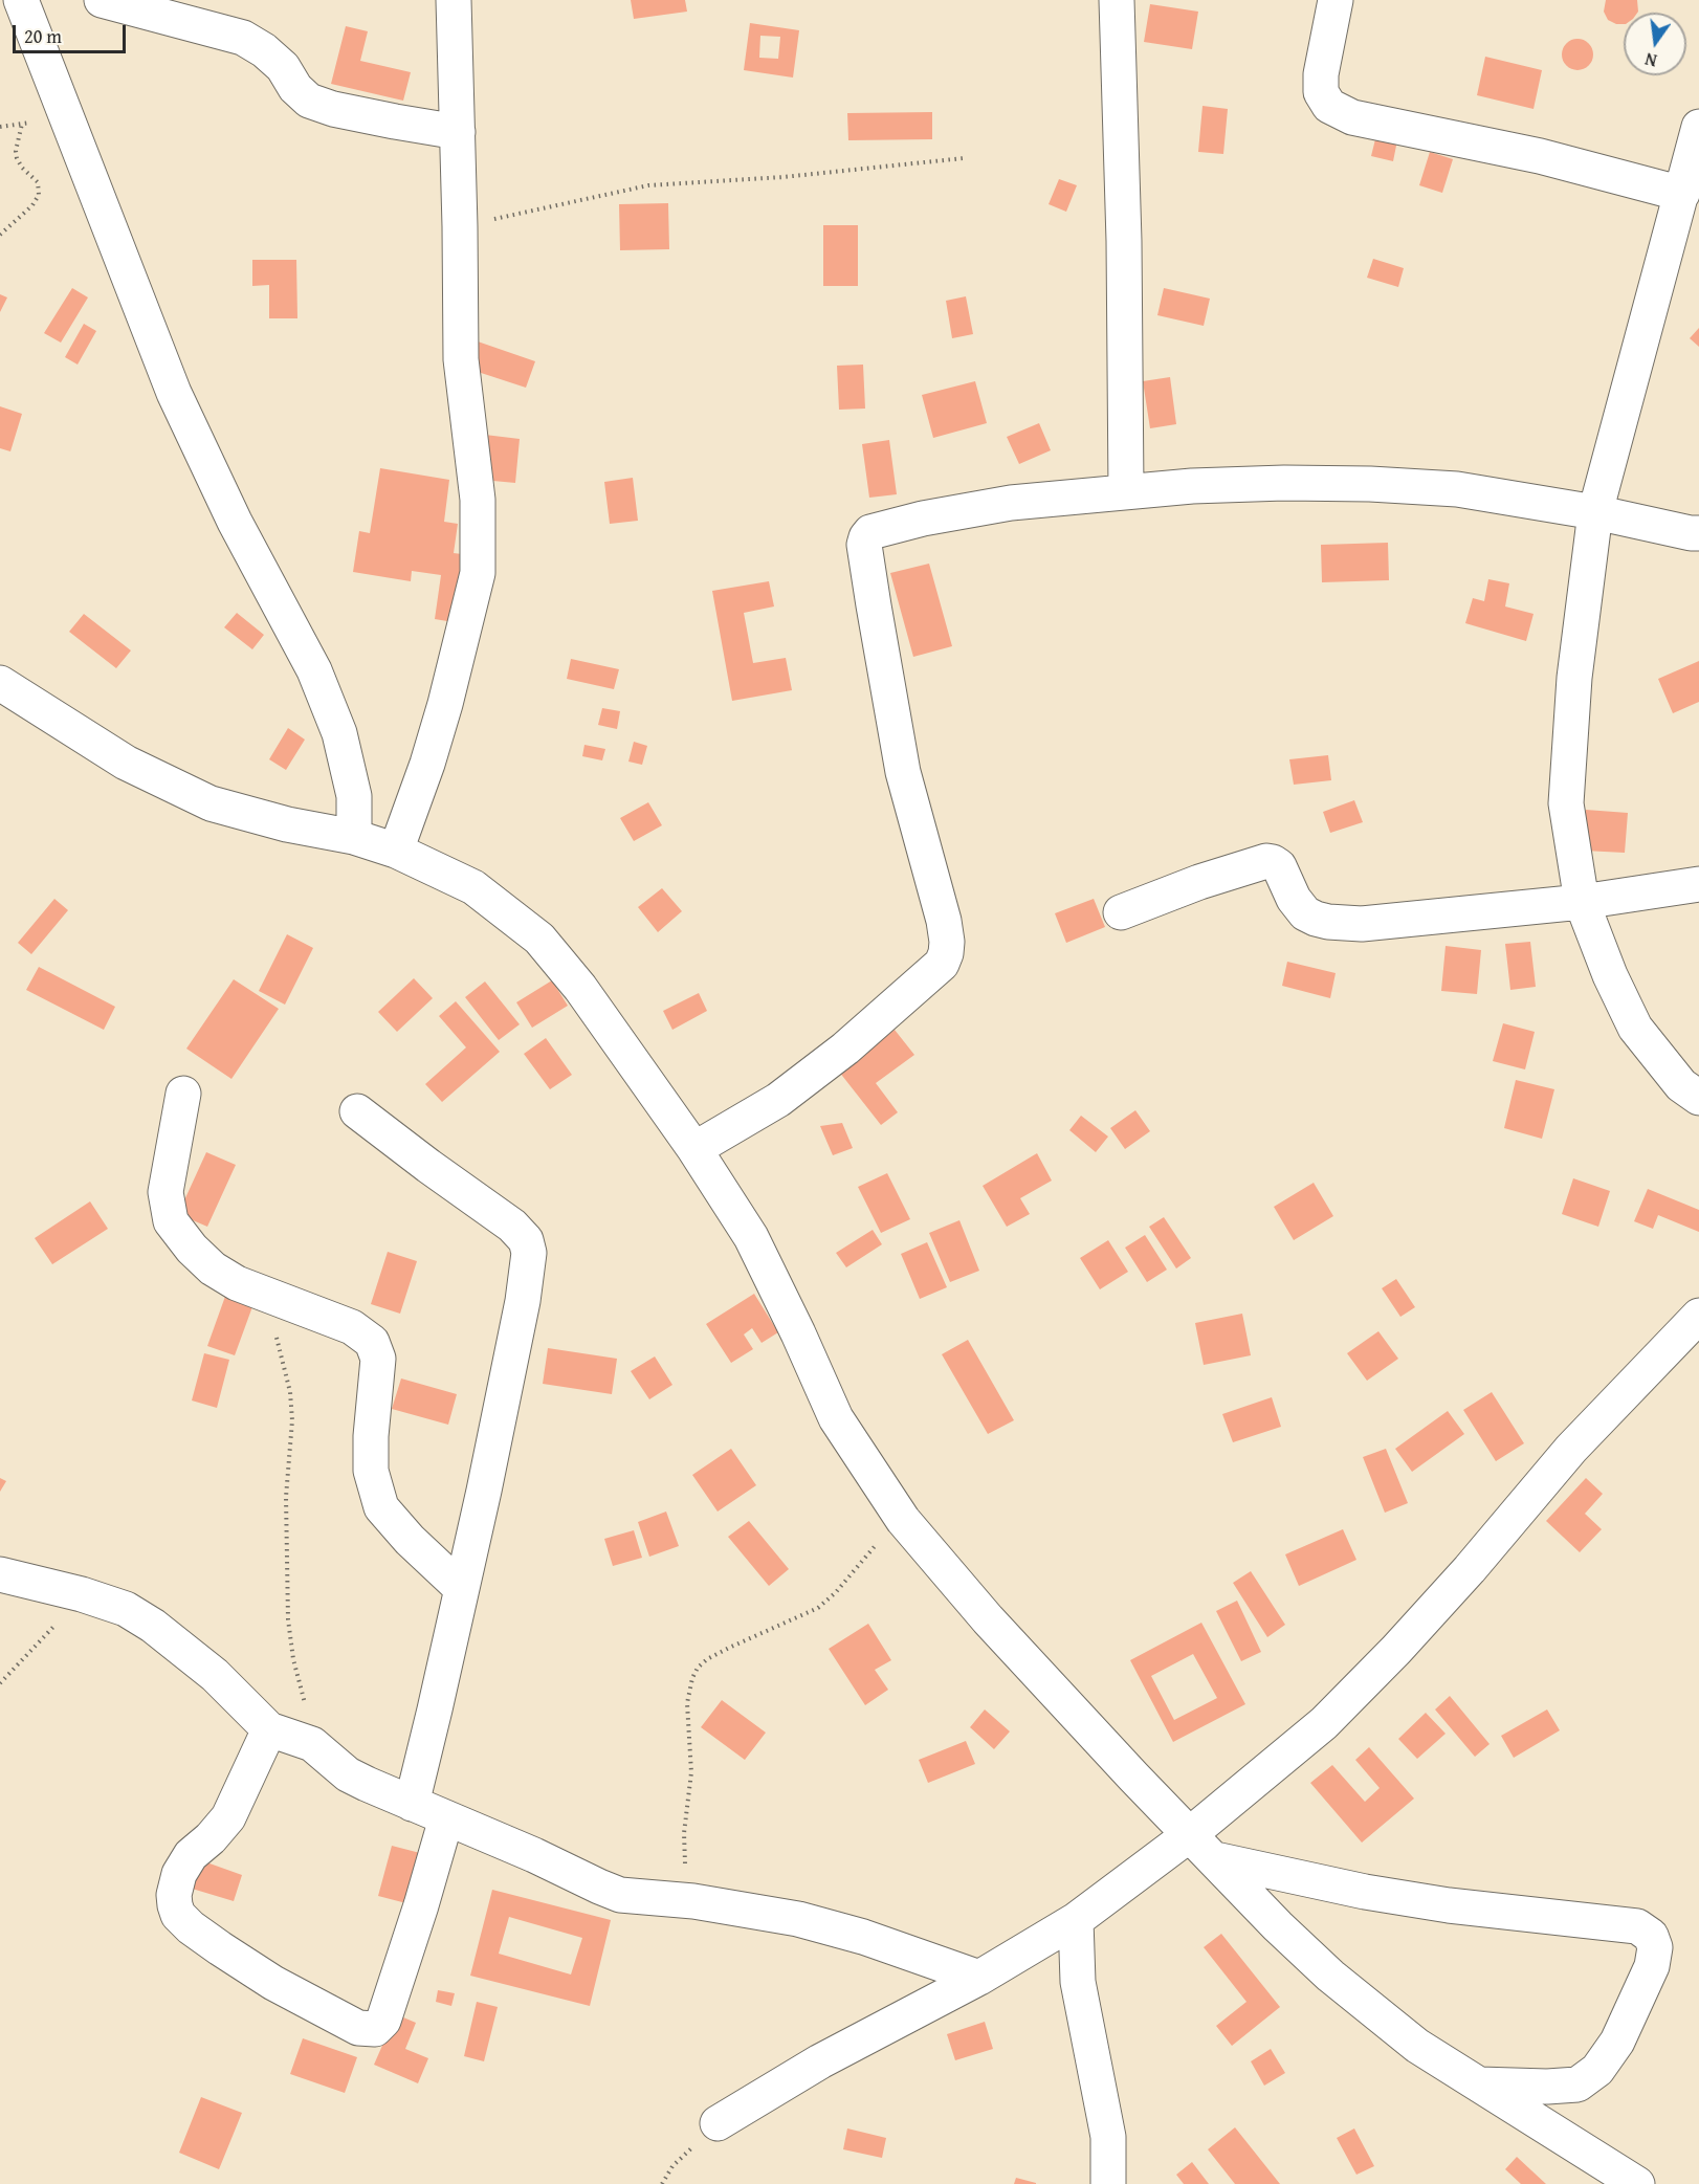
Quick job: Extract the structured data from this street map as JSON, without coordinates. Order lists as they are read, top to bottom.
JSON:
{
  "scale_bar": "20 m",
  "north": "bottom"
}
